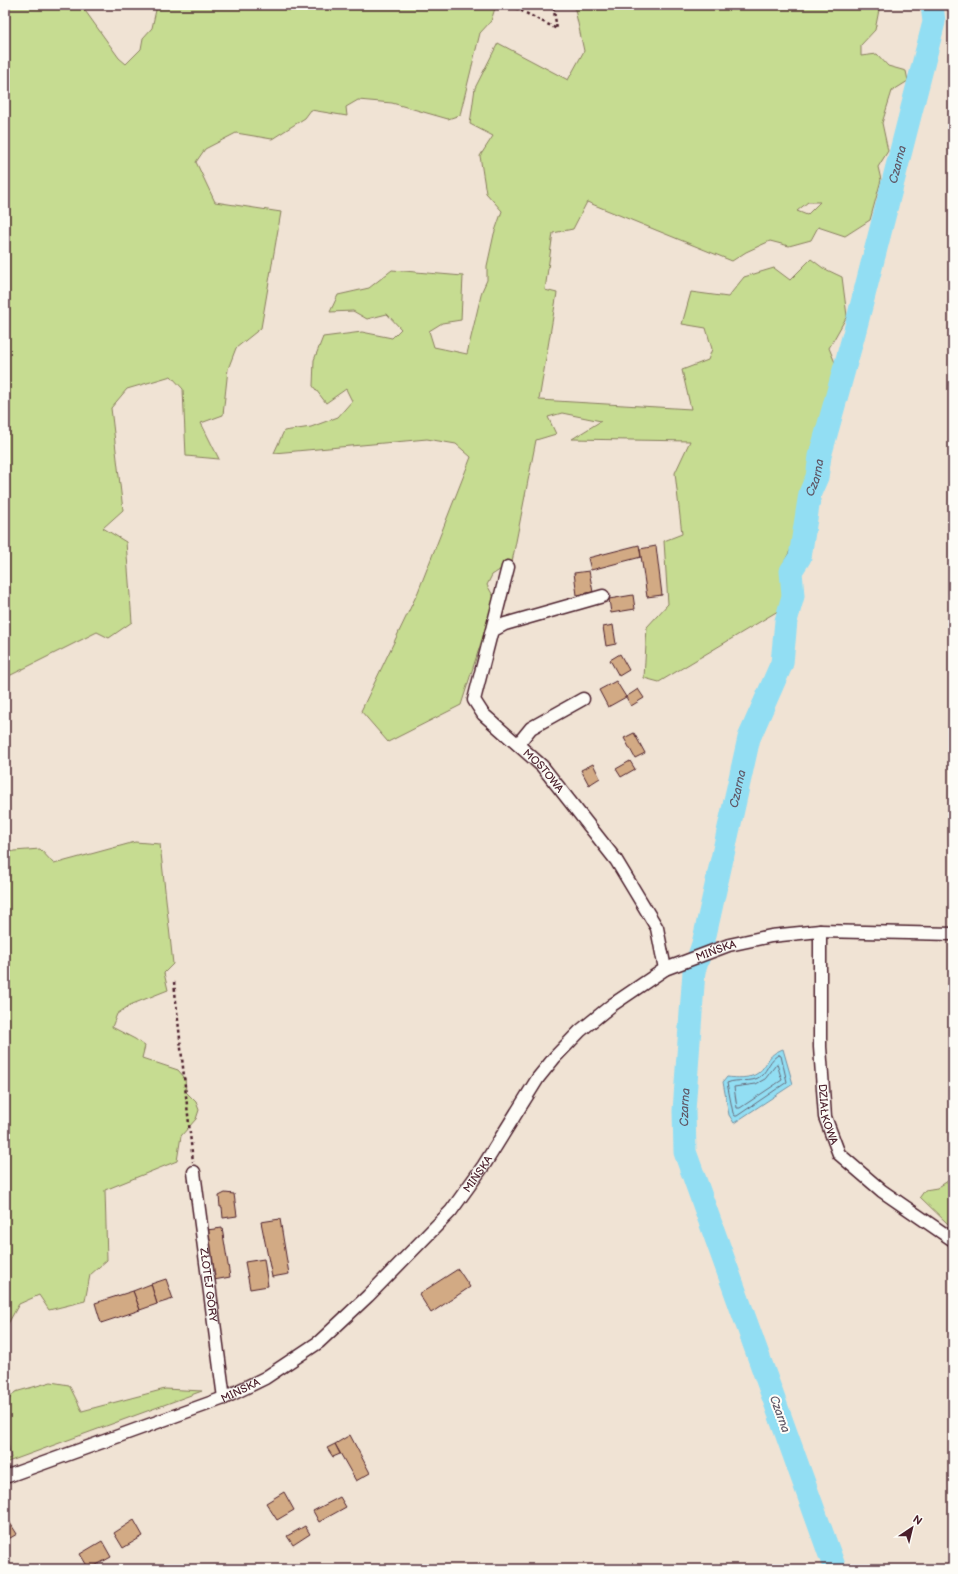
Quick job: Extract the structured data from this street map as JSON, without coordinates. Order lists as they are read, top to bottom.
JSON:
{
  "streets": {
    "street": [
      "MOSTOWA",
      "MIŃSKA",
      "DZIAŁKOWA",
      "ZŁOTEJ GÓRY"
    ]
  },
  "crossings": [
    ["MOSTOWA", "MIŃSKA"],
    ["MIŃSKA", "DZIAŁKOWA"],
    ["MIŃSKA", "ZŁOTEJ GÓRY"]
  ],
  "water": ["Czarna"],
  "north": "top right"
}
